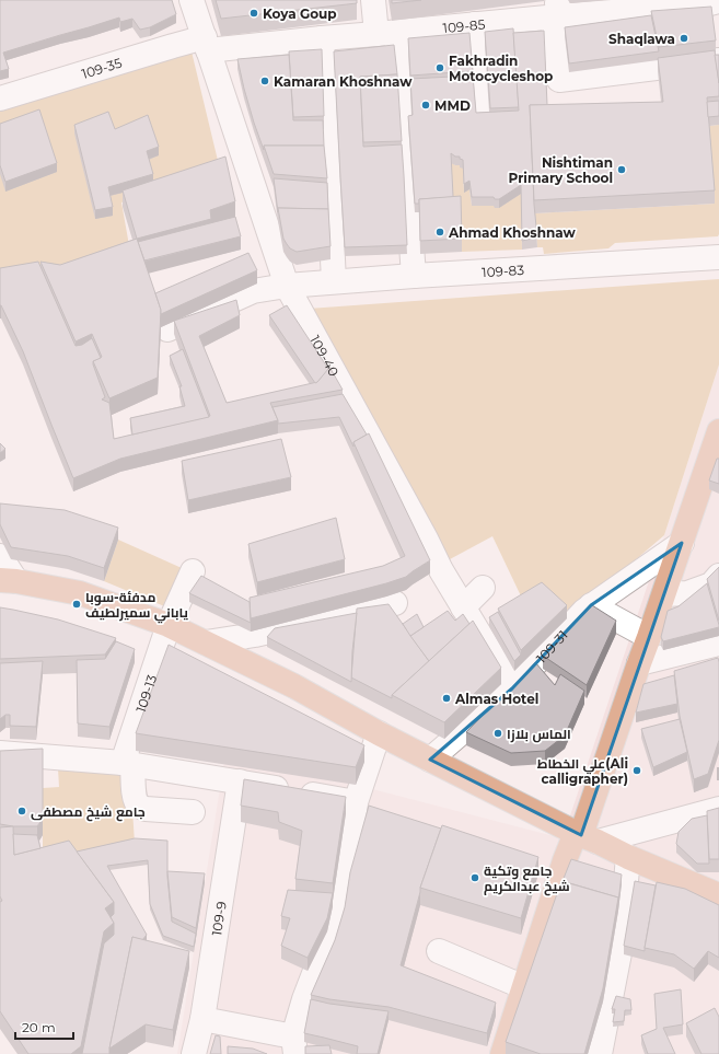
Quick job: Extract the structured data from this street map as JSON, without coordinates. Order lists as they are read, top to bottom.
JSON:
{
  "streets": {
    "street": [
      "109-85",
      "109-35",
      "109-83",
      "109-40",
      "109-31",
      "109-13",
      "109-9"
    ]
  },
  "crossings": [
    ["109-85", "109-35"],
    ["109-85", "109-40"],
    ["109-35", "109-40"],
    ["109-83", "109-40"],
    ["109-40", "109-31"]
  ],
  "places": [
    "Koya Goup",
    "Shaqlawa",
    "Fakhradin Motocycleshop",
    "Kamaran Khoshnaw",
    "MMD",
    "Nishtiman Primary School",
    "Ahmad Khoshnaw",
    "مدفئة-سوبا ياباني سميرلطيف",
    "Almas Hotel",
    "الماس بلازا",
    "علي الخطاط(Ali calligrapher)",
    "جامع شيخ مصطفى",
    "جامع وتكية شيخ عبدالكريم"
  ],
  "scale_bar": "20 m"
}
